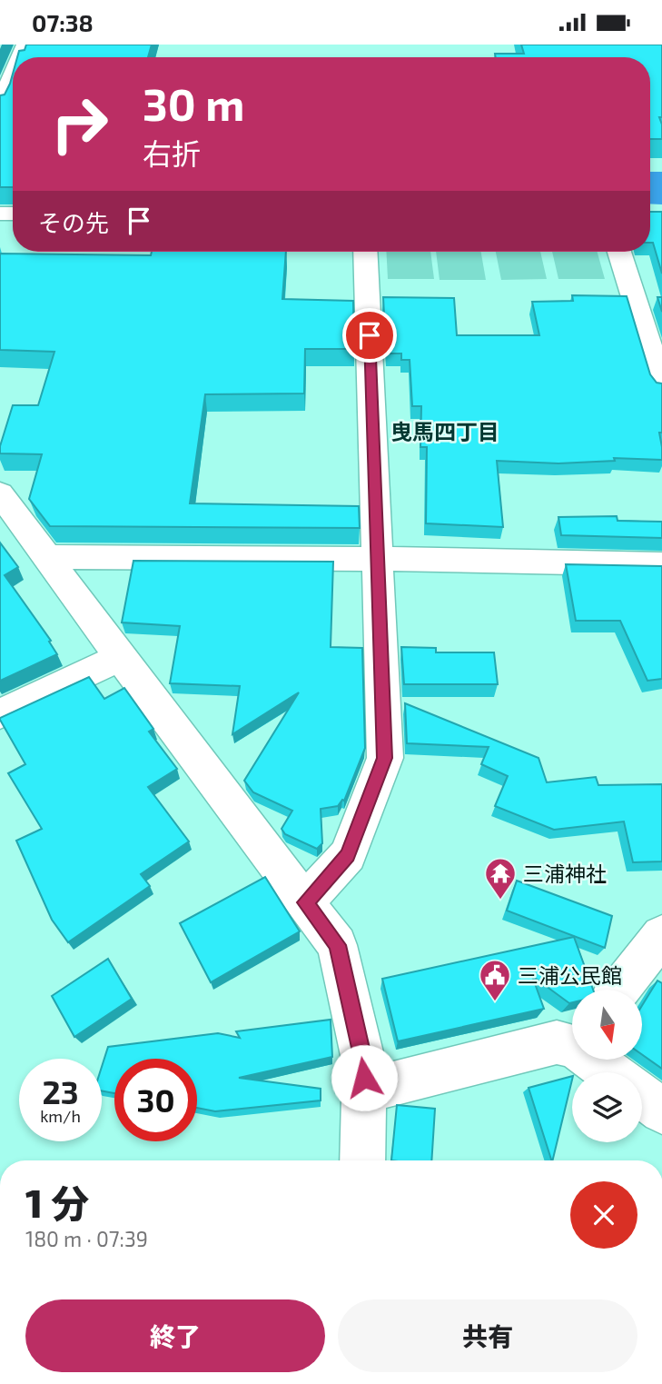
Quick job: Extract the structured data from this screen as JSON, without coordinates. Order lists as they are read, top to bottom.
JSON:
{
  "districts": ["曳馬四丁目"],
  "places": {
    "temple": ["三浦神社"],
    "public building": ["三浦公民館"]
  },
  "north": "bottom",
  "page": {
    "status": "07:38",
    "turn": ["30 m", "右折"],
    "then": "その先",
    "speed": "23 km/h",
    "limit": "30",
    "heading": ["1 分", "180 m · 07:39"],
    "buttons": ["終了", "共有"]
  }
}
